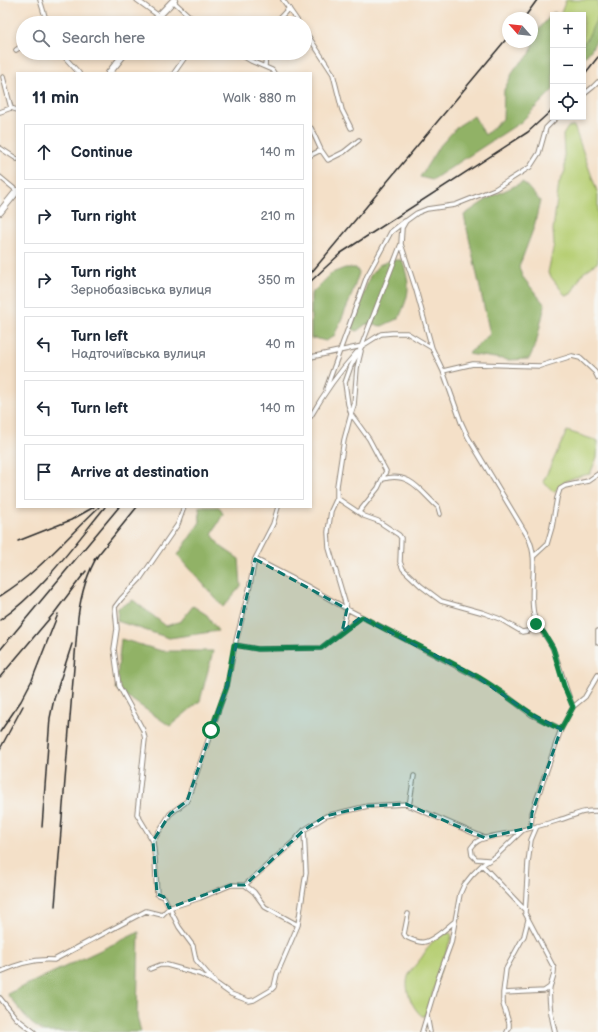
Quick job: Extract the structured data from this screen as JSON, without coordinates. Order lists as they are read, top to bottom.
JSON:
{
  "north": "top left",
  "page": {
    "map_buttons": ["+", "−"],
    "search": "Search here",
    "heading": ["11 min", "Walk · 880 m"],
    "list": [
      ["Continue", "140 m"],
      ["Turn right", "210 m"],
      ["Turn right", "Зернобазівська вулиця", "350 m"],
      ["Turn left", "Надточиївська вулиця", "40 m"],
      ["Turn left", "140 m"],
      "Arrive at destination"
    ]
  }
}
